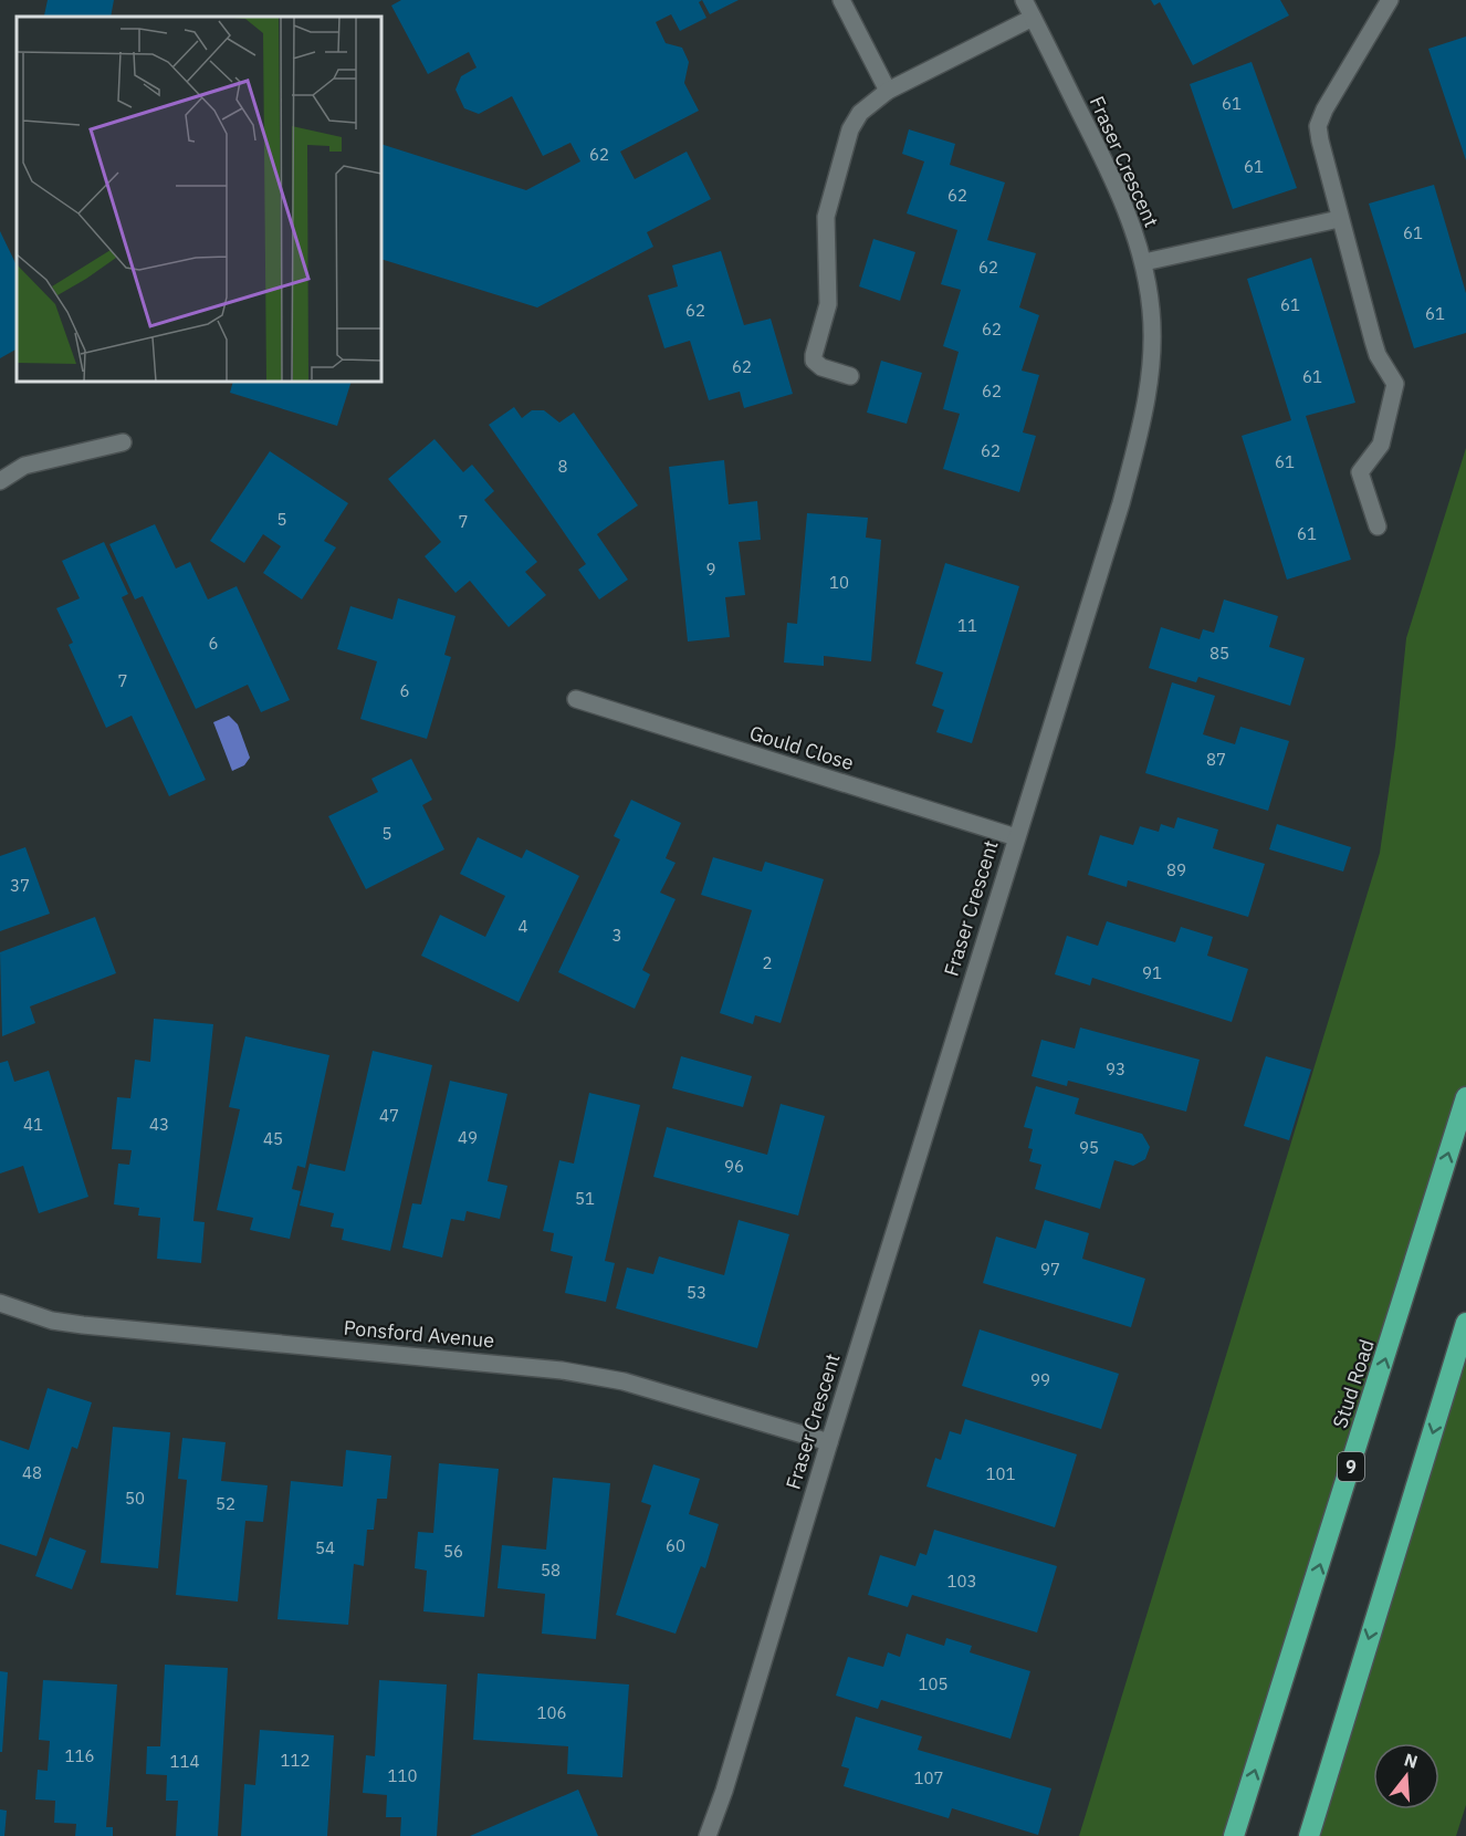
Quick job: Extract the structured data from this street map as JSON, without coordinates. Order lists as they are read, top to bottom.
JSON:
{
  "streets": {
    "highway": ["Stud Road", "9"],
    "street": ["Fraser Crescent", "Gould Close", "Ponsford Avenue"]
  },
  "crossings": [
    ["Fraser Crescent", "Gould Close"],
    ["Fraser Crescent", "Ponsford Avenue"]
  ],
  "house_numbers": [
    "61",
    "62",
    "61",
    "62",
    "61",
    "62",
    "61",
    "62",
    "61",
    "62",
    "62",
    "61",
    "62",
    "62",
    "61",
    "8",
    "5",
    "7",
    "61",
    "9",
    "10",
    "11",
    "6",
    "85",
    "7",
    "6",
    "87",
    "5",
    "89",
    "37",
    "4",
    "3",
    "2",
    "91",
    "93",
    "47",
    "41",
    "43",
    "49",
    "45",
    "95",
    "96",
    "51",
    "97",
    "53",
    "99",
    "48",
    "101",
    "50",
    "52",
    "60",
    "54",
    "56",
    "58",
    "103",
    "105",
    "106",
    "116",
    "112",
    "114",
    "110",
    "107"
  ],
  "north": "top"
}
